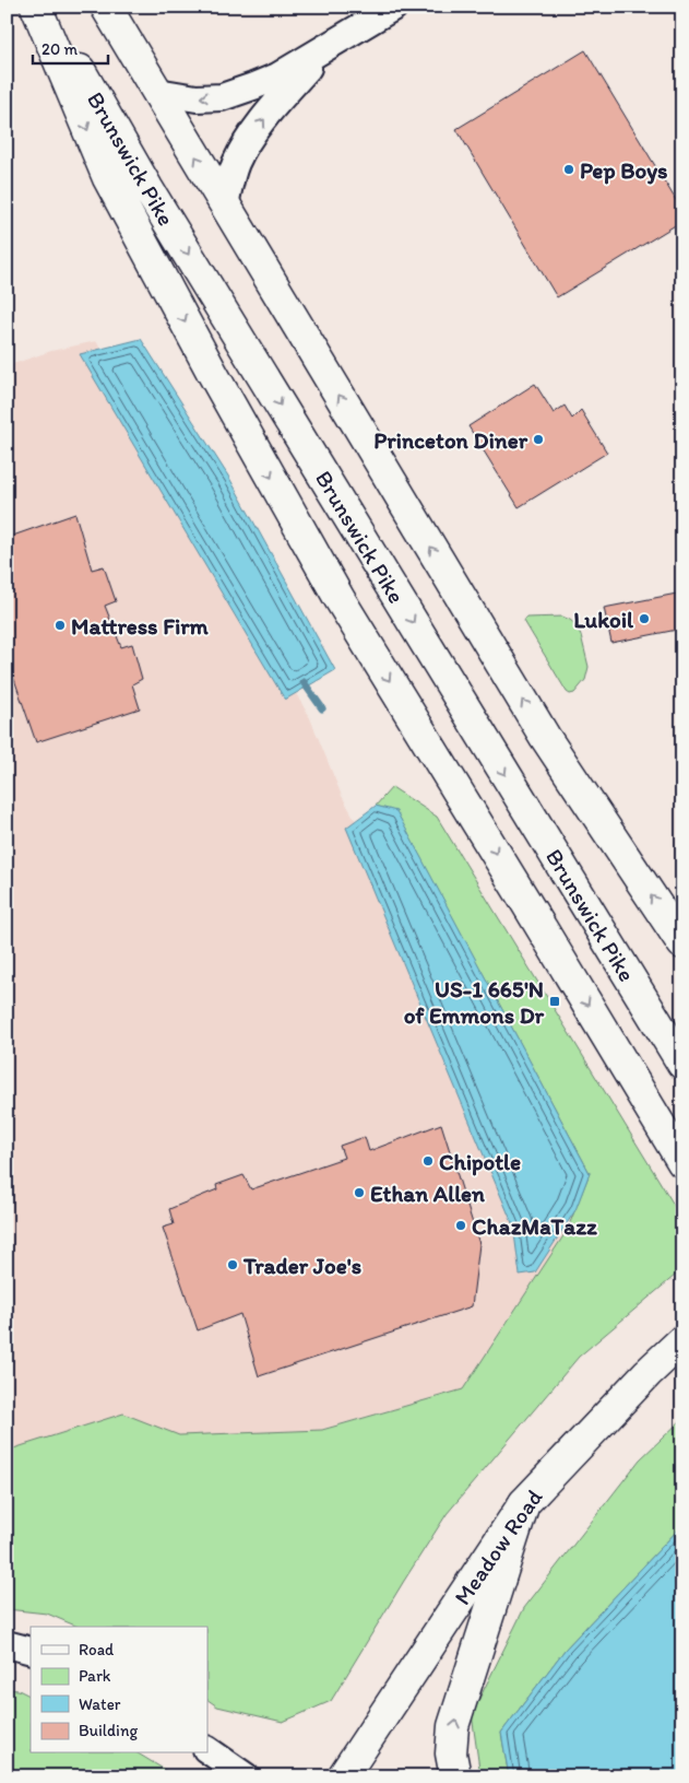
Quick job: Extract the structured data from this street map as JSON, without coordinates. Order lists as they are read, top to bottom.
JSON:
{
  "streets": {
    "main road": ["Brunswick Pike", "Meadow Road"]
  },
  "places": {
    "other": [
      "Pep Boys",
      "Princeton Diner",
      "Lukoil",
      "Mattress Firm",
      "Chipotle",
      "Ethan Allen",
      "ChazMaTazz",
      "Trader Joe's"
    ],
    "transit": ["US-1 665'N of Emmons Dr"]
  },
  "legend": [
    "Road",
    "Park",
    "Water",
    "Building"
  ],
  "scale_bar": "20 m"
}
